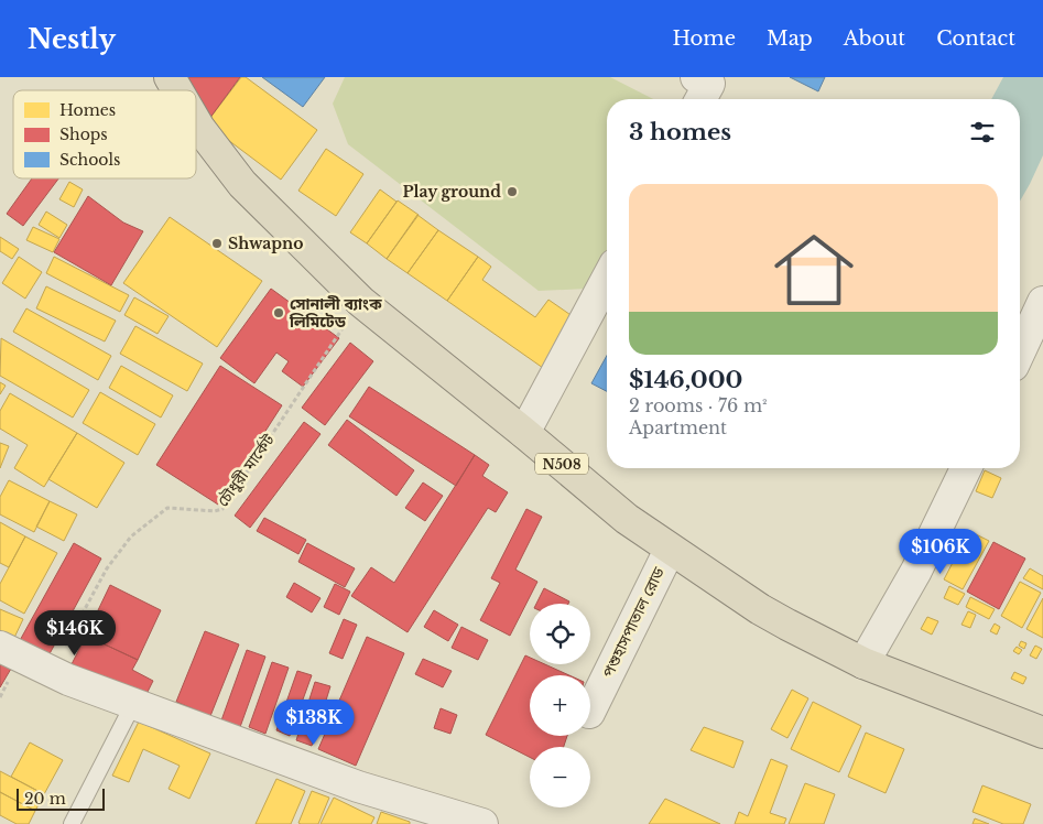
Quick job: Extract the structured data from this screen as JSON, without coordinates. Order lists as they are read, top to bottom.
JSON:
{
  "streets": {
    "highway": ["N508"],
    "street": ["পশুহাসপাতাল রোড"],
    "path": ["চৌধুরী মার্কেট"]
  },
  "crossings": [
    ["N508", "চৌধুরী মার্কেট"]
  ],
  "places": ["Play ground", "Shwapno", "সোনালী ব্যাংক লিমিটেড"],
  "legend": ["Homes", "Shops", "Schools"],
  "scale_bar": "20 m",
  "page": {
    "header": "Nestly",
    "nav": [
      "Home",
      "Map",
      "About",
      "Contact"
    ],
    "heading": "3 homes",
    "list": [
      {
        "name": "$146,000",
        "note": "2 rooms · 76 m² · Apartment"
      }
    ],
    "price": ["$106K", "$146K", "$138K"],
    "map_buttons": ["+", "−"],
    "scale": "20 m"
  }
}
